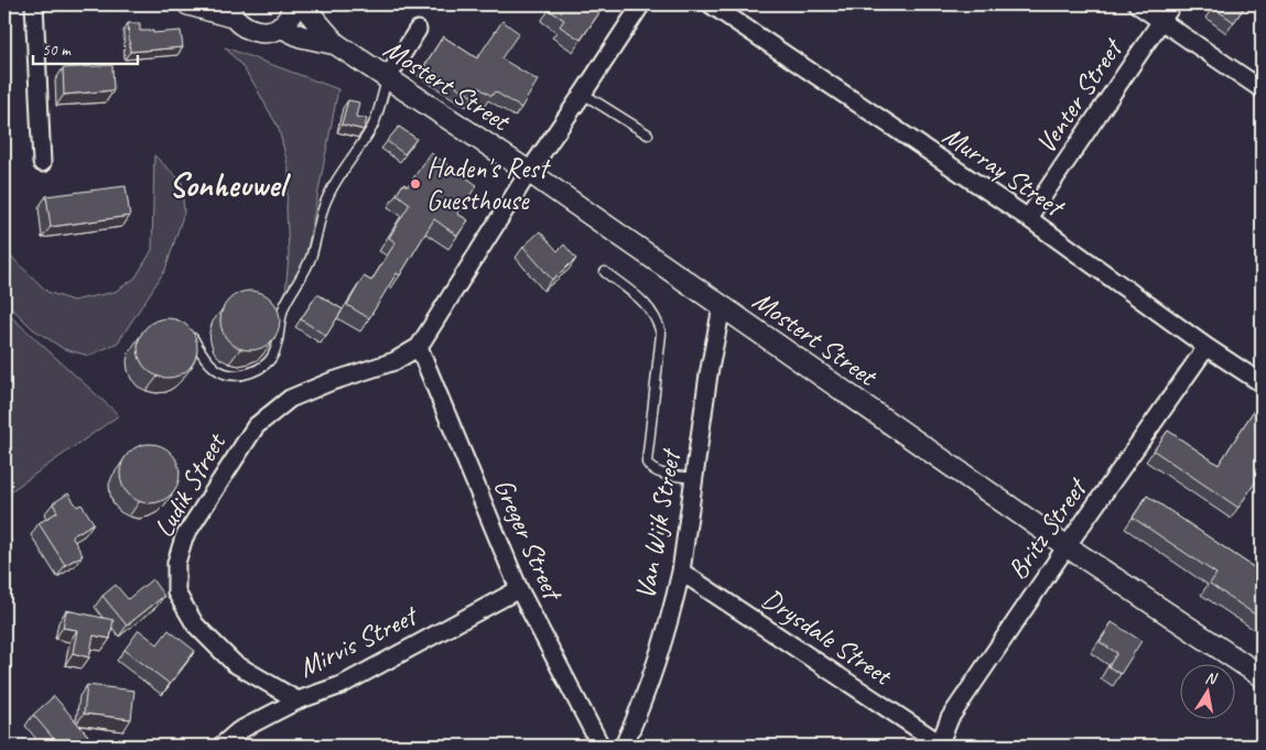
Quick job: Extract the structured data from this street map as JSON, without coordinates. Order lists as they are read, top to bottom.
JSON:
{
  "streets": {
    "street": [
      "Mostert Street",
      "Venter Street",
      "Murray Street",
      "Ludik Street",
      "Van Wijk Street",
      "Britz Street",
      "Greger Street",
      "Drysdale Street",
      "Mirvis Street"
    ]
  },
  "crossings": [
    ["Mostert Street", "Van Wijk Street"],
    ["Mostert Street", "Britz Street"],
    ["Venter Street", "Murray Street"],
    ["Murray Street", "Britz Street"],
    ["Ludik Street", "Greger Street"],
    ["Ludik Street", "Mirvis Street"],
    ["Van Wijk Street", "Drysdale Street"],
    ["Britz Street", "Drysdale Street"],
    ["Greger Street", "Mirvis Street"]
  ],
  "districts": ["Sonheuwel"],
  "places": ["Haden's Rest Guesthouse"],
  "scale_bar": "50 m",
  "north": "top"
}
